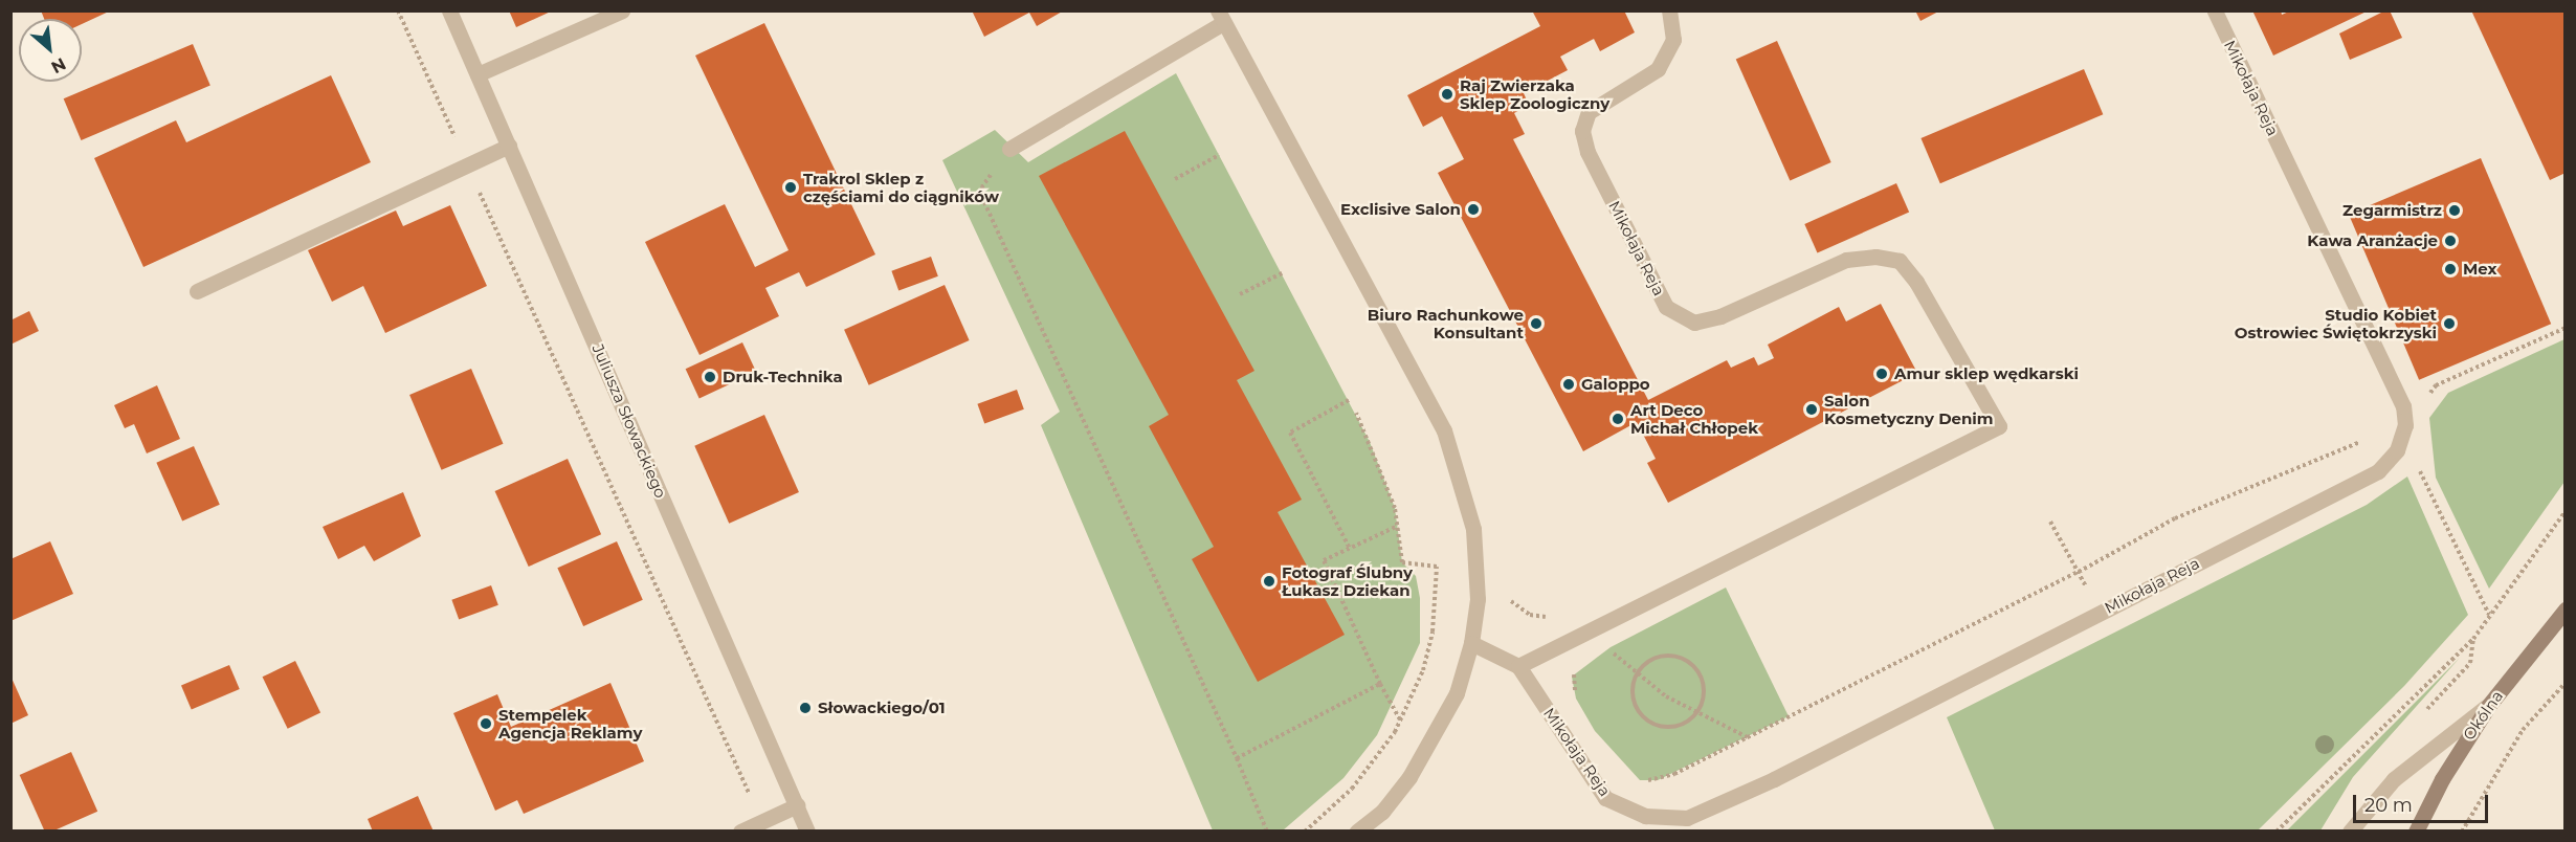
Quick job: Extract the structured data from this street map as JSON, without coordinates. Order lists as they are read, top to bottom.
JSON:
{
  "streets": {
    "main road": ["Okólna"],
    "street": ["Mikołaja Reja", "Juliusza Słowackiego"]
  },
  "places": [
    "Raj Zwierzaka Sklep Zoologiczny",
    "Trakrol Sklep z częściami do ciągników",
    "Exclisive Salon",
    "Zegarmistrz",
    "Kawa Aranżacje",
    "Mex",
    "Biuro Rachunkowe Konsultant",
    "Studio Kobiet Ostrowiec Świętokrzyski",
    "Amur sklep wędkarski",
    "Druk-Technika",
    "Galoppo",
    "Salon Kosmetyczny Denim",
    "Art Deco Michał Chłopek",
    "Fotograf Ślubny Łukasz Dziekan",
    "Słowackiego/01",
    "Stempelek Agencja Reklamy"
  ],
  "scale_bar": "20 m",
  "north": "bottom right"
}
